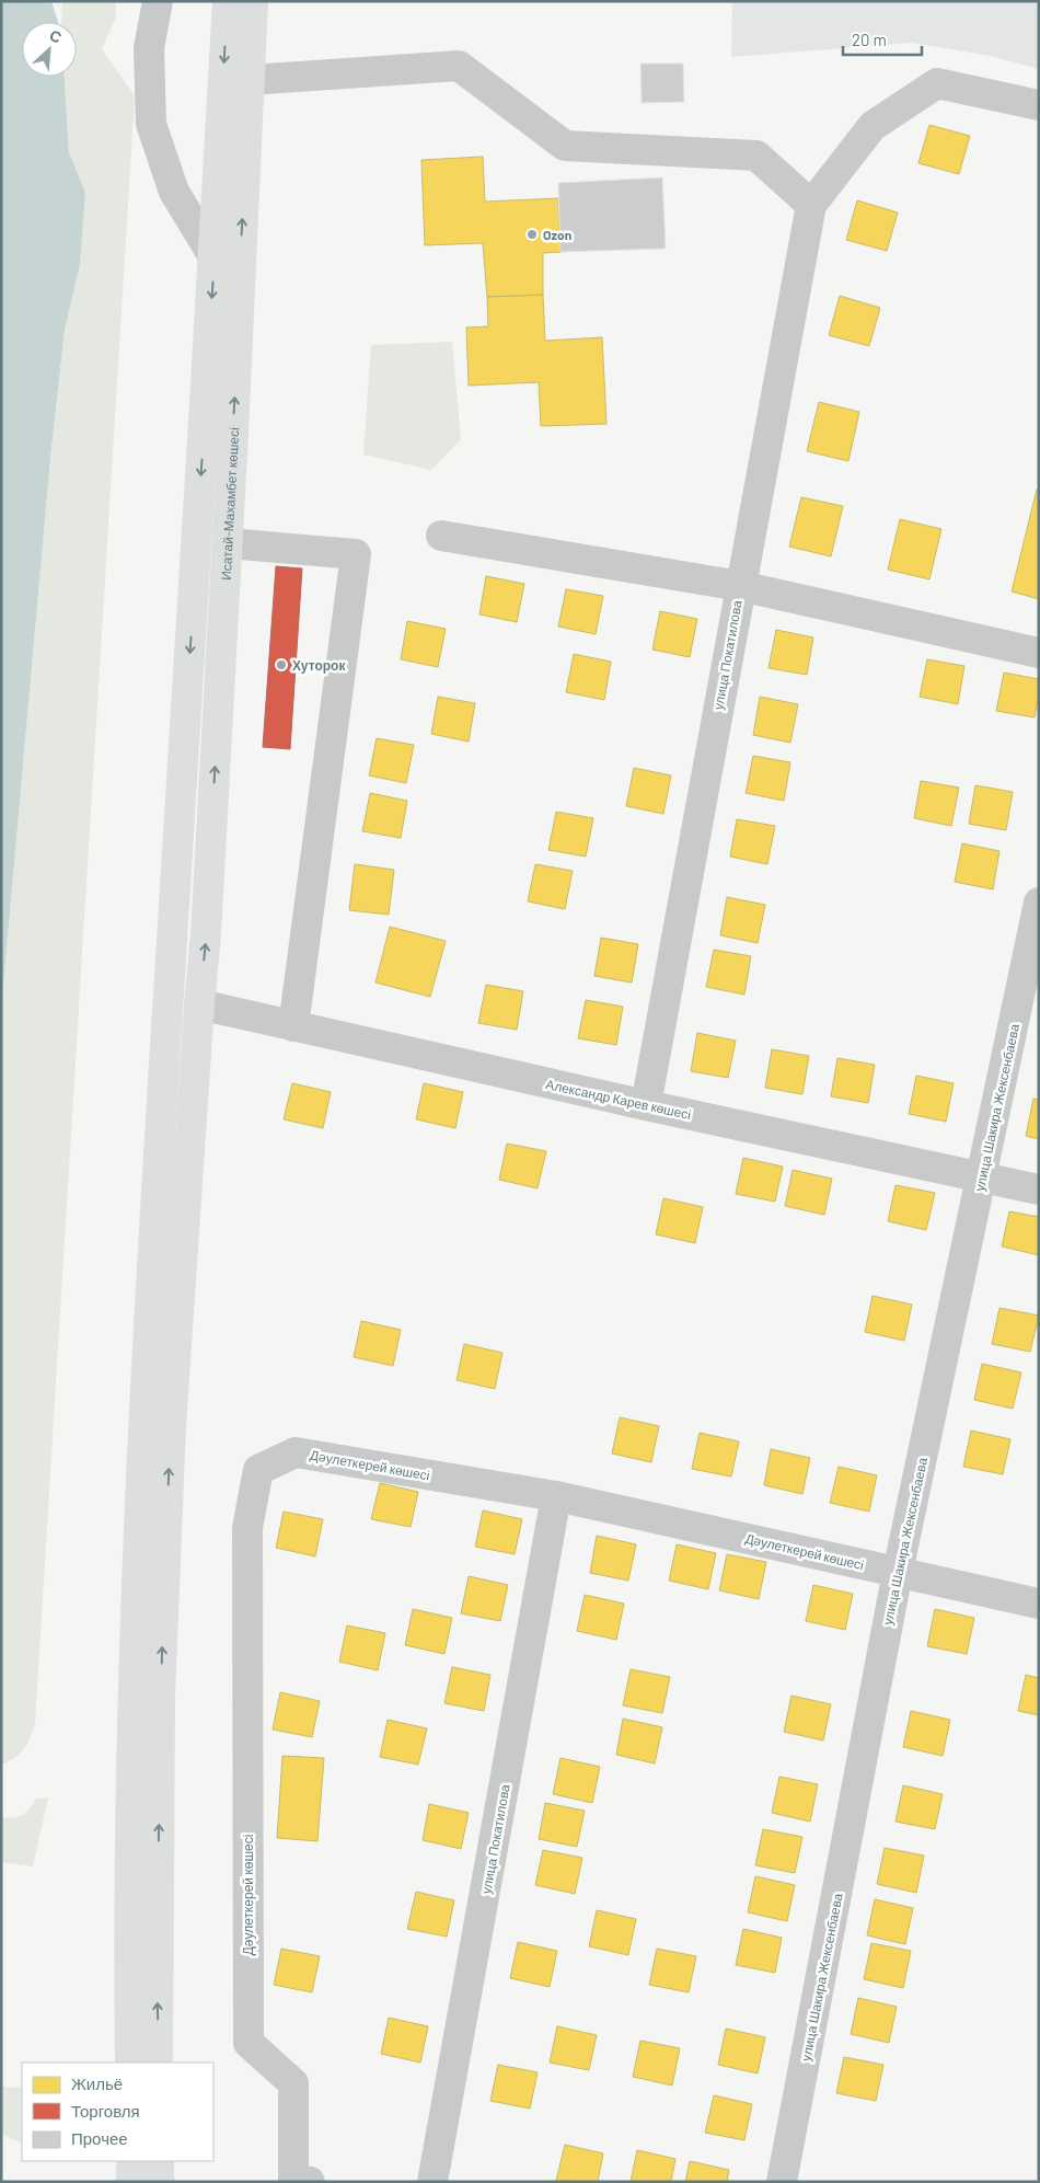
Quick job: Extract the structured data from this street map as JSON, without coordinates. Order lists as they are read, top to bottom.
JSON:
{
  "streets": {
    "main road": ["Исатай-Махамбет көшесі"],
    "street": [
      "улица Покатилова",
      "Александр Карев көшесі",
      "улица Шакира Жексенбаева",
      "Дәулеткерей көшесі"
    ]
  },
  "crossings": [
    ["Исатай-Махамбет көшесі", "Александр Карев көшесі"],
    ["улица Покатилова", "Александр Карев көшесі"],
    ["улица Покатилова", "Дәулеткерей көшесі"],
    ["Александр Карев көшесі", "улица Шакира Жексенбаева"],
    ["улица Шакира Жексенбаева", "Дәулеткерей көшесі"]
  ],
  "places": ["Ozon", "Хуторок"],
  "legend": ["Жильё", "Торговля", "Прочее"],
  "scale_bar": "20 m",
  "north": "top right"
}
